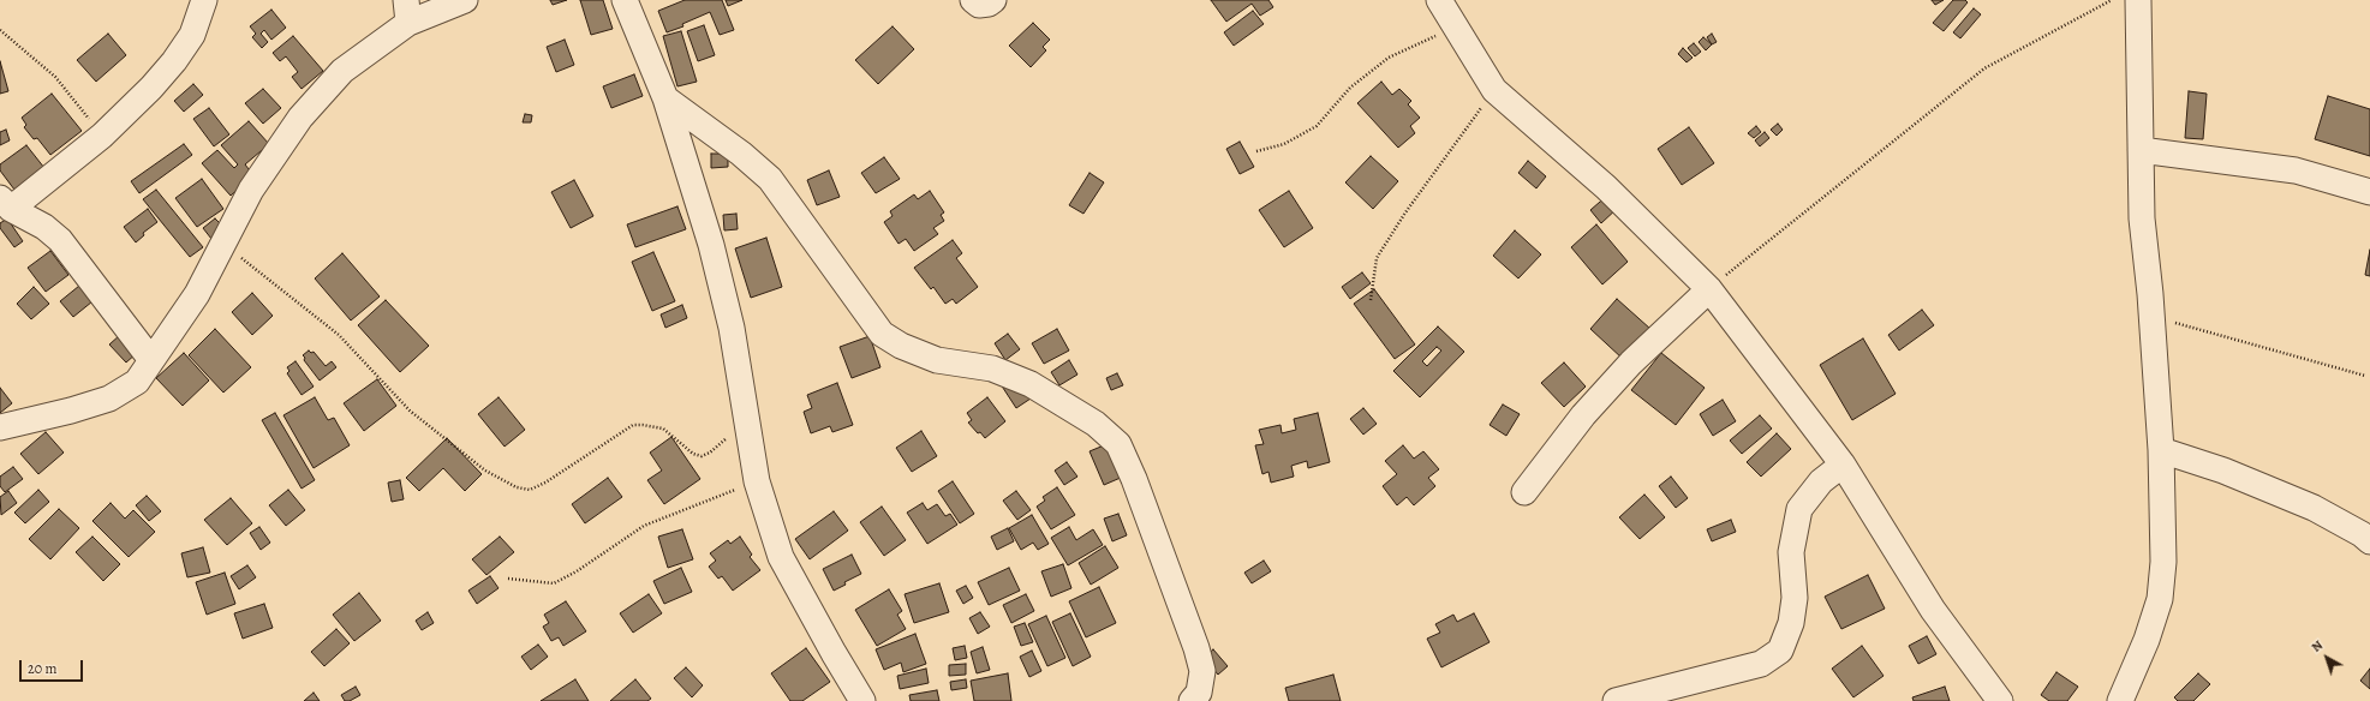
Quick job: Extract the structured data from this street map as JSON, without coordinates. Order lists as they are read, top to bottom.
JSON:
{
  "scale_bar": "20 m",
  "north": "top left"
}
